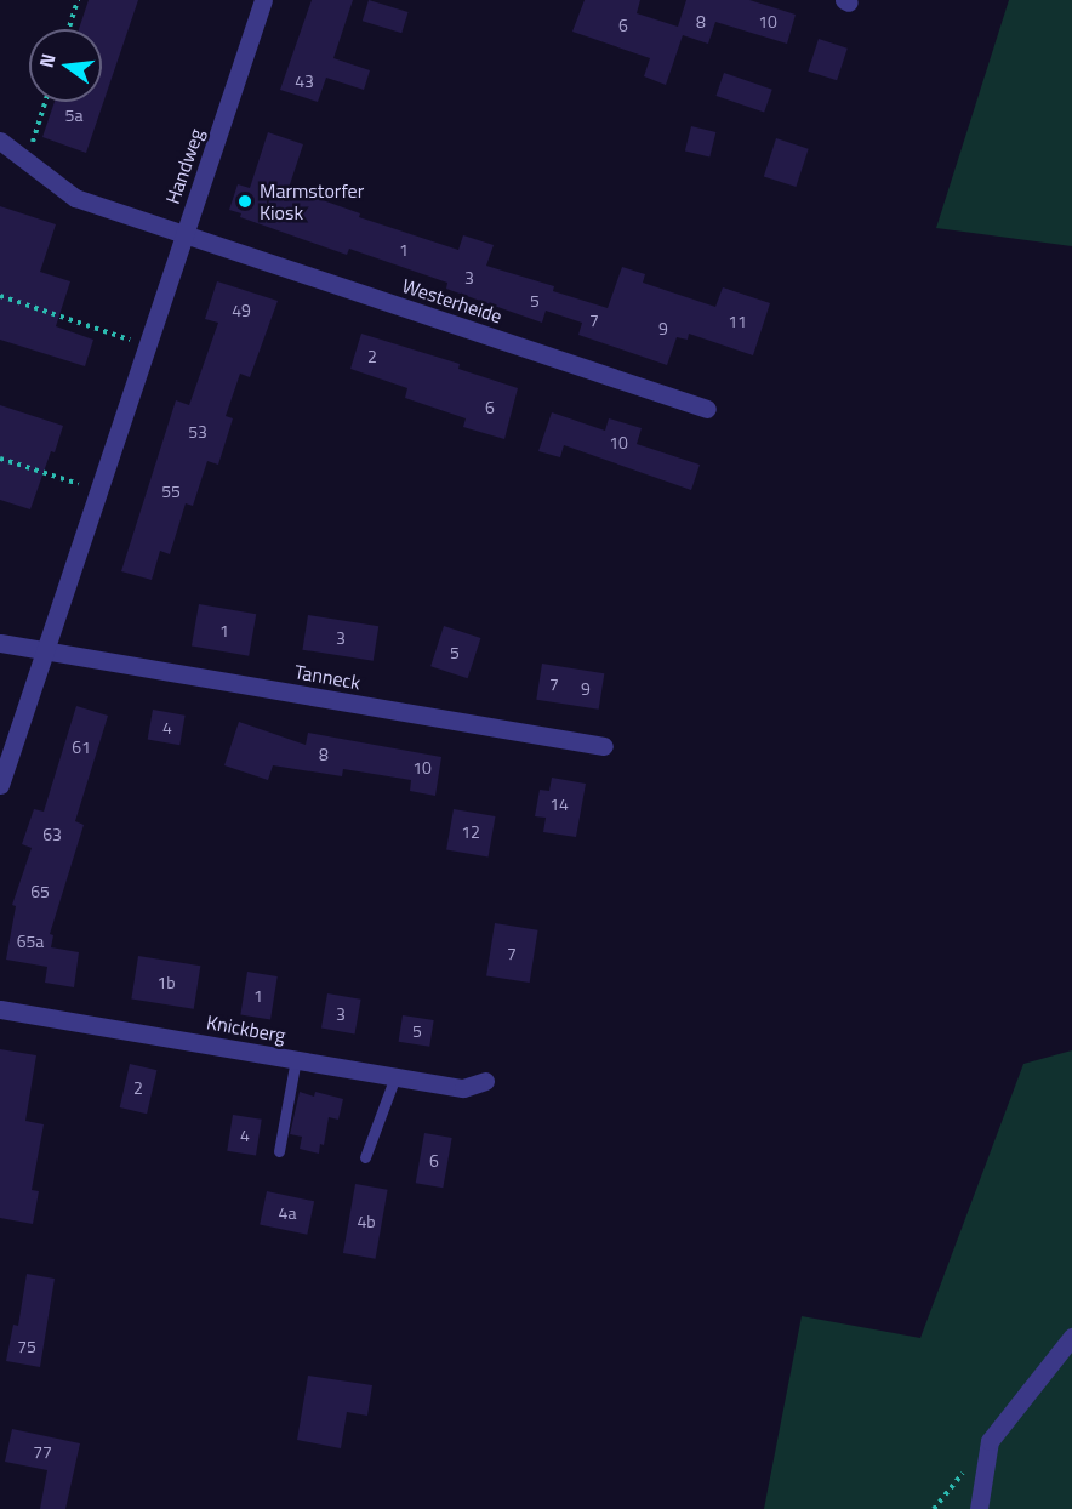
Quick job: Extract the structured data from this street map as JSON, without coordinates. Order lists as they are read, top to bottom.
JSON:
{
  "streets": {
    "street": [
      "Handweg",
      "Westerheide",
      "Tanneck",
      "Knickberg"
    ]
  },
  "crossings": [
    ["Handweg", "Westerheide"],
    ["Handweg", "Tanneck"]
  ],
  "places": ["Marmstorfer Kiosk"],
  "house_numbers": [
    "8",
    "10",
    "6",
    "43",
    "5a",
    "1",
    "3",
    "5",
    "49",
    "7",
    "11",
    "9",
    "2",
    "6",
    "53",
    "10",
    "55",
    "1",
    "3",
    "5",
    "7",
    "9",
    "4",
    "61",
    "8",
    "10",
    "14",
    "12",
    "63",
    "65",
    "65a",
    "7",
    "1b",
    "1",
    "3",
    "5",
    "2",
    "4",
    "6",
    "4a",
    "4b",
    "75",
    "77"
  ],
  "north": "left"
}
